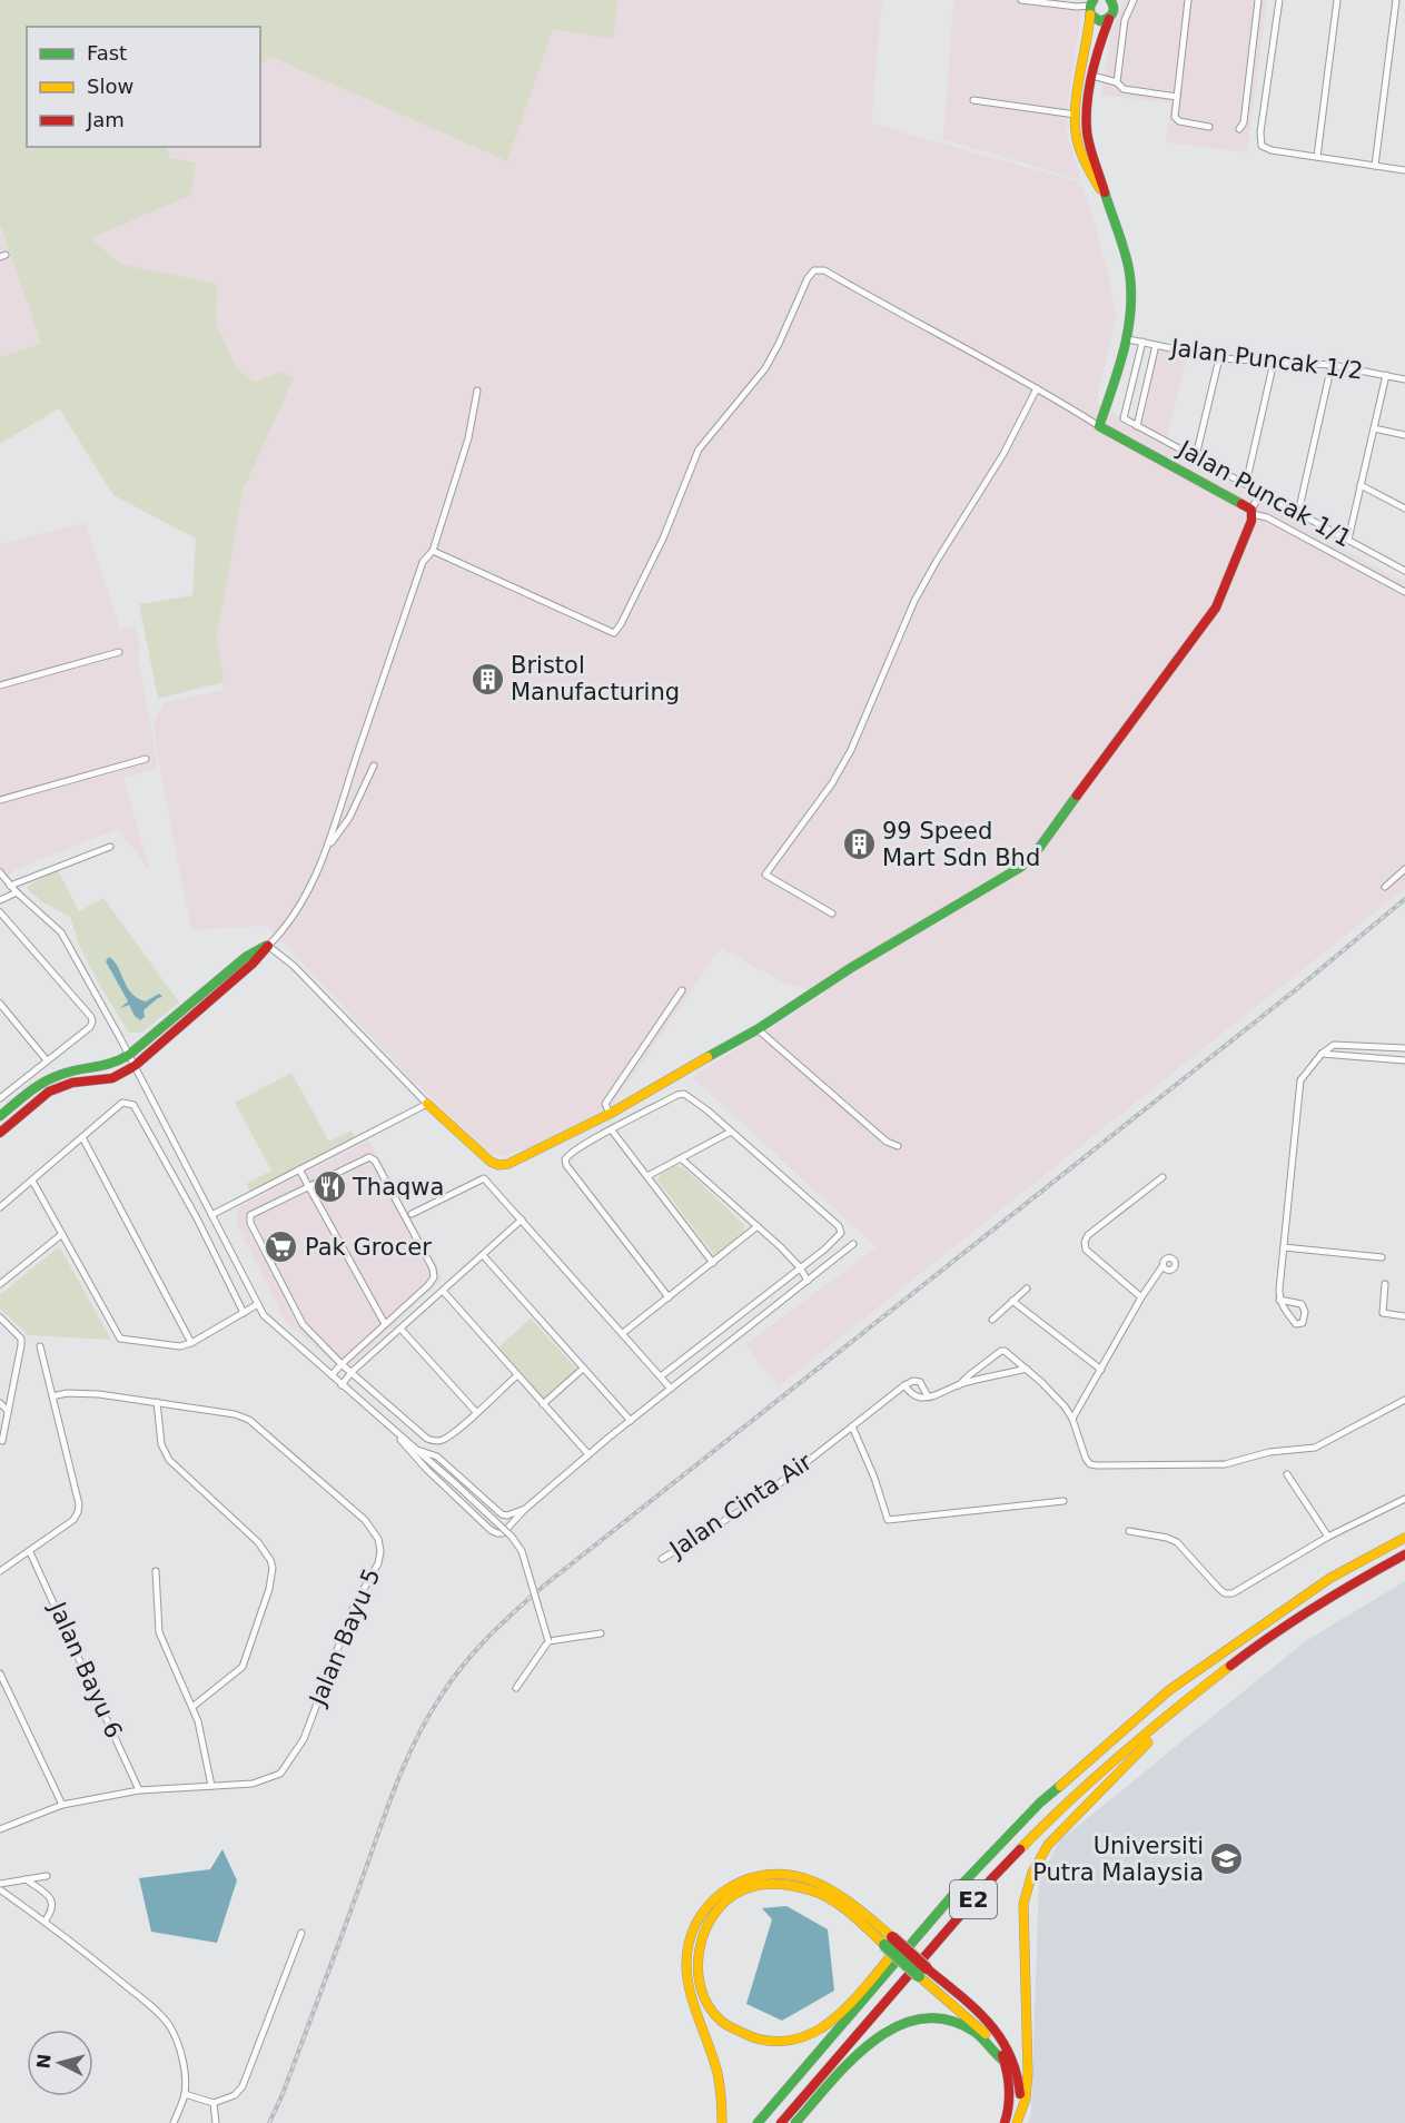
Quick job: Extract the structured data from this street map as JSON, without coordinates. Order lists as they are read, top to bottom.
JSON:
{
  "streets": {
    "main road": ["E2"],
    "street": [
      "Jalan Puncak 1/2",
      "Jalan Puncak 1/1",
      "Jalan Cinta Air",
      "Jalan Bayu 5",
      "Jalan Bayu 6"
    ]
  },
  "crossings": [
    ["Jalan Puncak 1/2", "Jalan Puncak 1/1"],
    ["Jalan Bayu 5", "Jalan Bayu 6"]
  ],
  "places": {
    "building": ["Bristol Manufacturing", "99 Speed Mart Sdn Bhd"],
    "restaurant": ["Thaqwa"],
    "supermarket": ["Pak Grocer"],
    "school or university": ["Universiti Putra Malaysia"]
  },
  "legend": ["Fast", "Slow", "Jam"],
  "north": "left"
}
